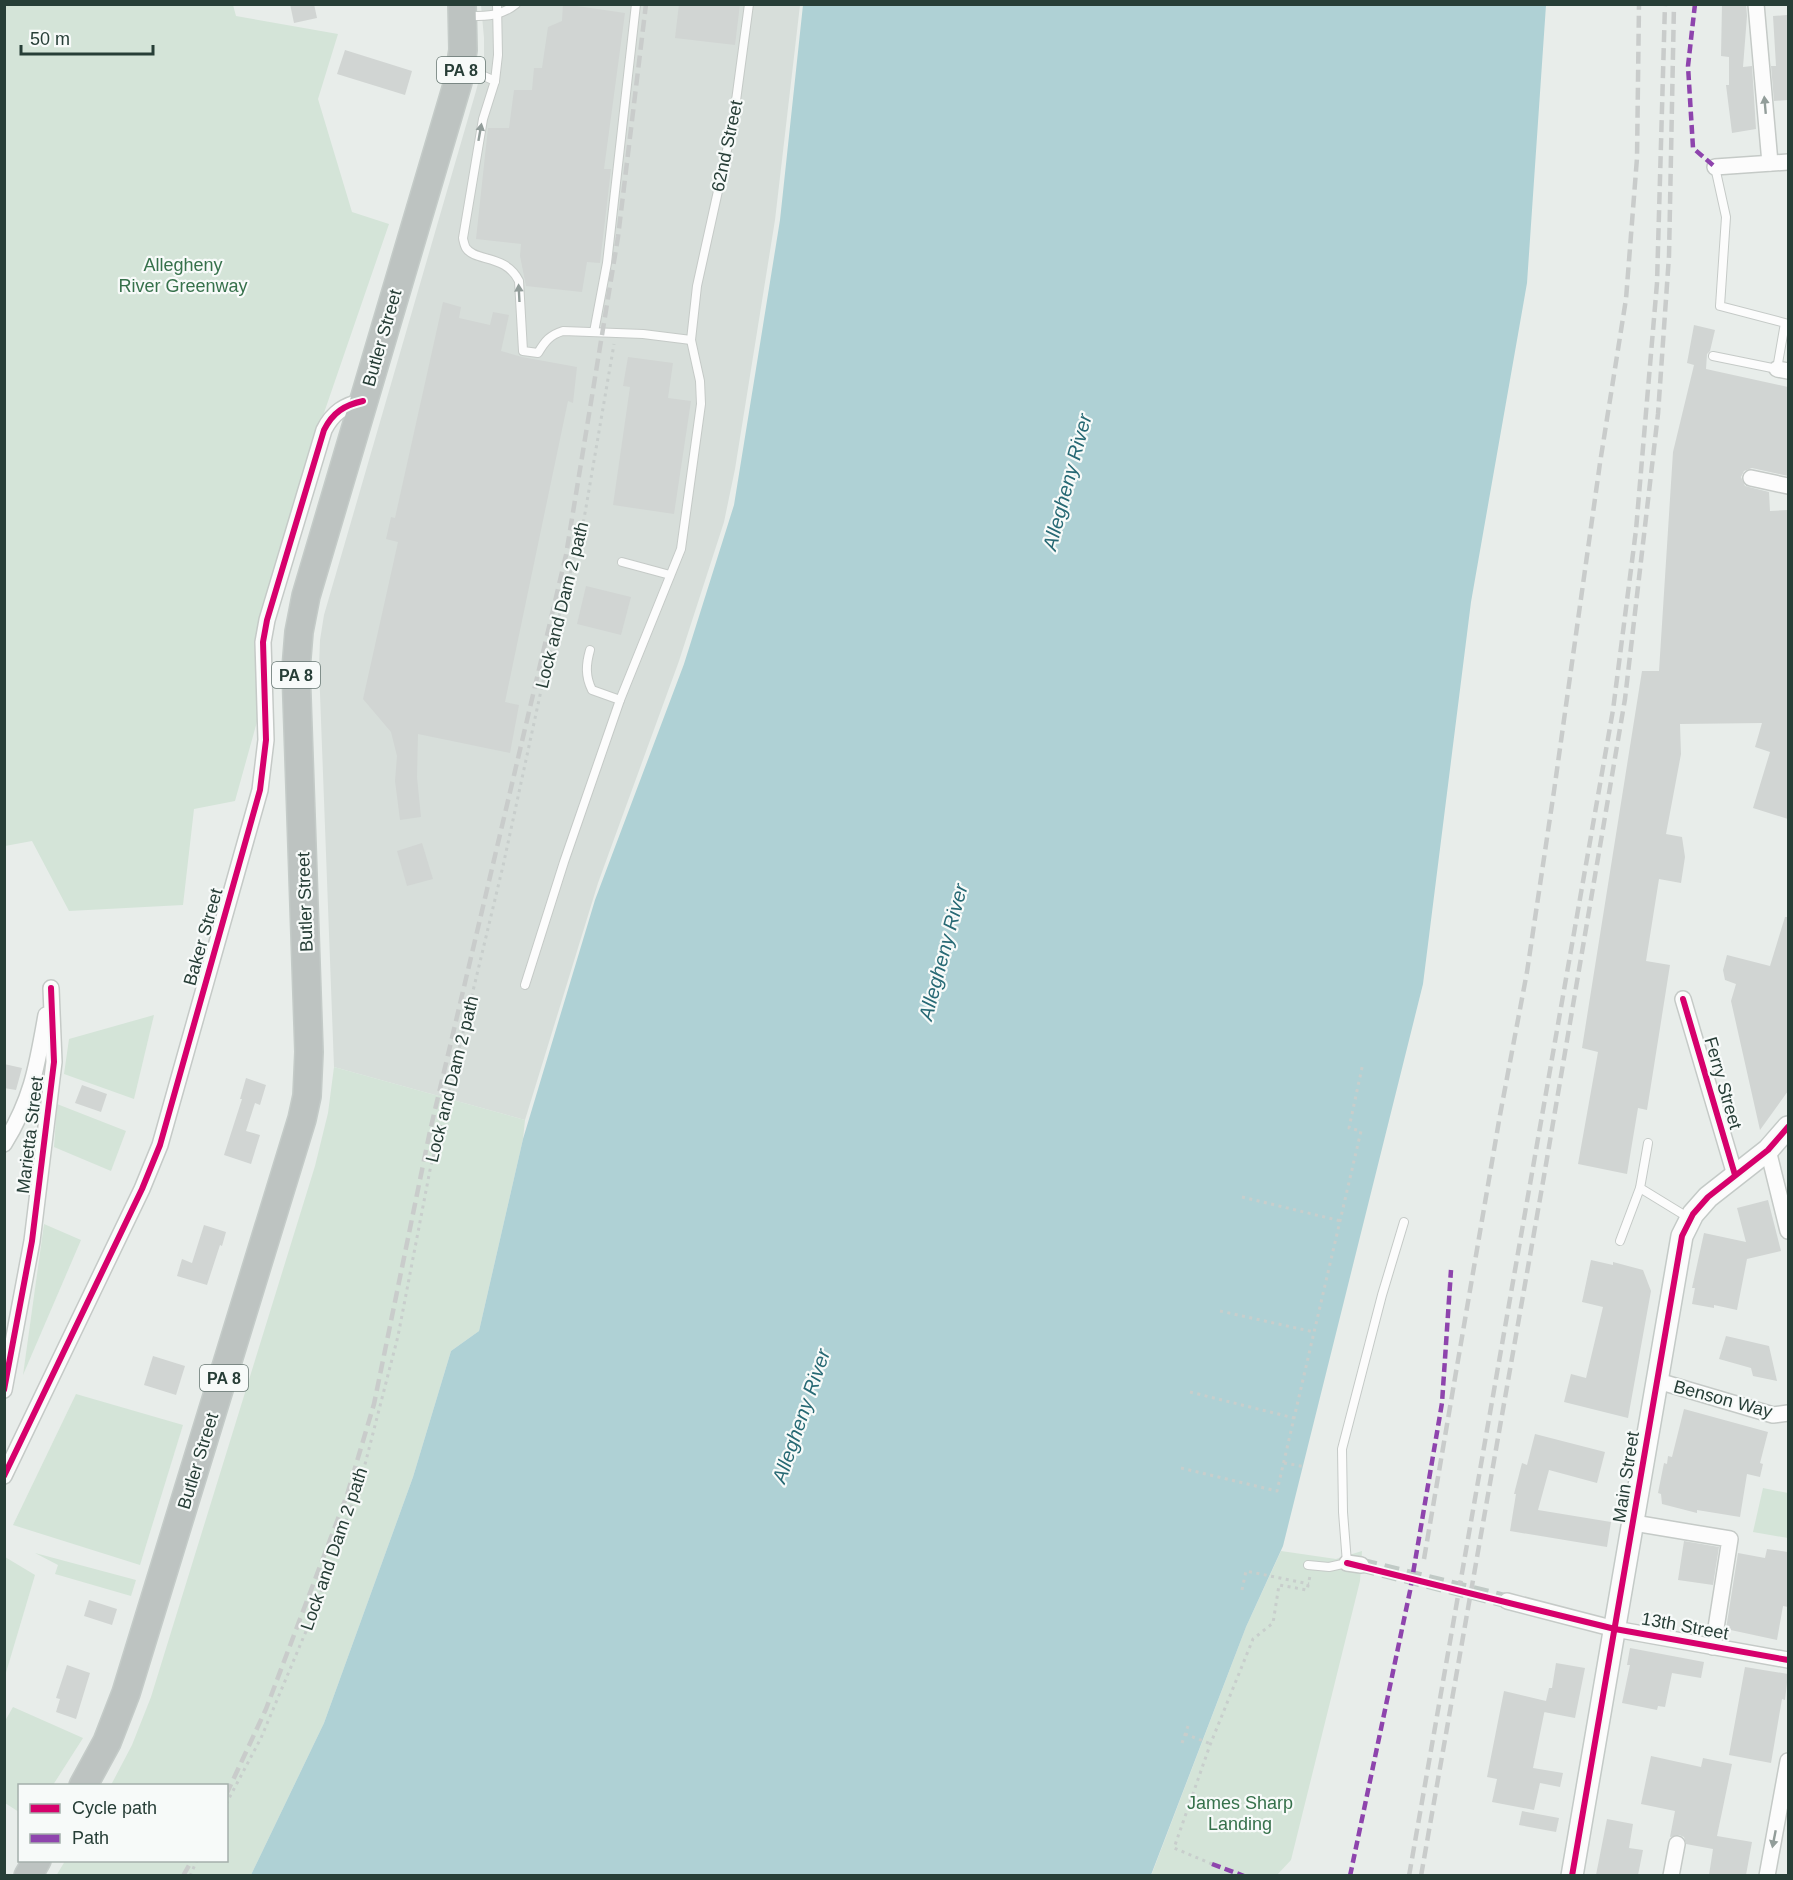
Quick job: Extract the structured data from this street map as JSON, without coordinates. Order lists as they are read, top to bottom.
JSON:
{
  "streets": {
    "highway": ["PA 8", "Butler Street"],
    "main road": ["Main Street"],
    "street": [
      "Baker Street",
      "Ferry Street",
      "Marietta Street",
      "Benson Way",
      "13th Street"
    ],
    "lane": ["62nd Street"],
    "path": ["Lock and Dam 2 path"]
  },
  "crossings": [
    ["Butler Street", "Baker Street"],
    ["Ferry Street", "Main Street"],
    ["Benson Way", "Main Street"],
    ["Main Street", "13th Street"]
  ],
  "water": ["Allegheny River"],
  "parks": ["Allegheny River Greenway", "James Sharp Landing"],
  "legend": ["Cycle path", "Path"],
  "scale_bar": "50 m"
}
